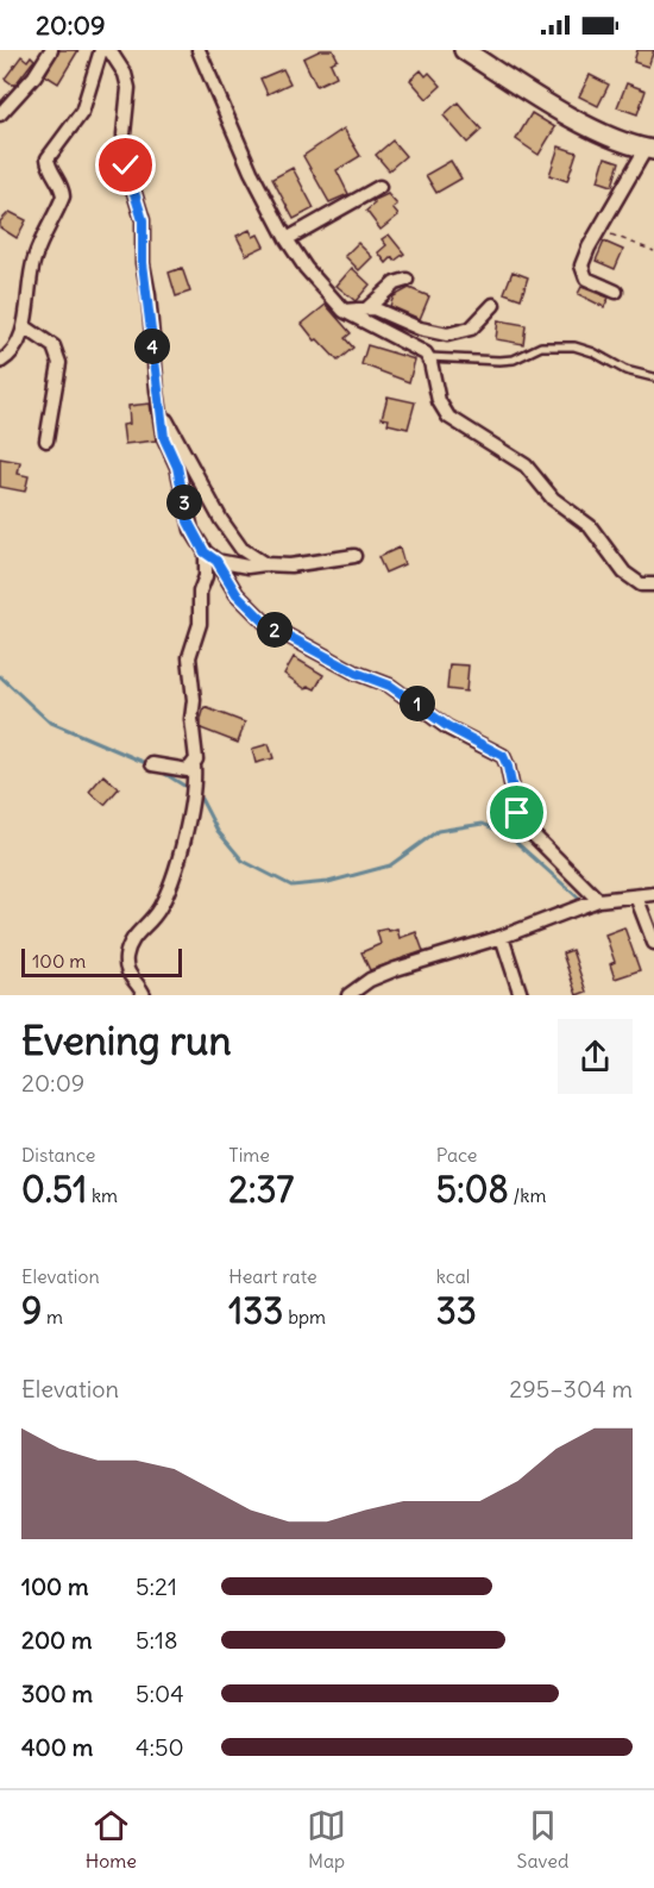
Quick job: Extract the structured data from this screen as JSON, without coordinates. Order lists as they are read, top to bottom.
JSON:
{
  "scale_bar": "100 m",
  "page": {
    "status": "20:09",
    "pins": [
      "4",
      "3",
      "2",
      "1"
    ],
    "scale": "100 m",
    "heading": ["Evening run", "20:09"],
    "stats": [
      ["Distance", "0.51 km"],
      ["Time", "2:37"],
      ["Pace", "5:08 /km"],
      ["Elevation", "9 m"],
      ["Heart rate", "133 bpm"],
      ["kcal", "33"]
    ],
    "chart": ["Elevation", "295–304 m"],
    "list": [
      {
        "name": "100 m",
        "note": "5:21"
      },
      {
        "name": "200 m",
        "note": "5:18"
      },
      {
        "name": "300 m",
        "note": "5:04"
      },
      {
        "name": "400 m",
        "note": "4:50"
      }
    ],
    "tabs": ["Home", "Map", "Saved"]
  }
}
